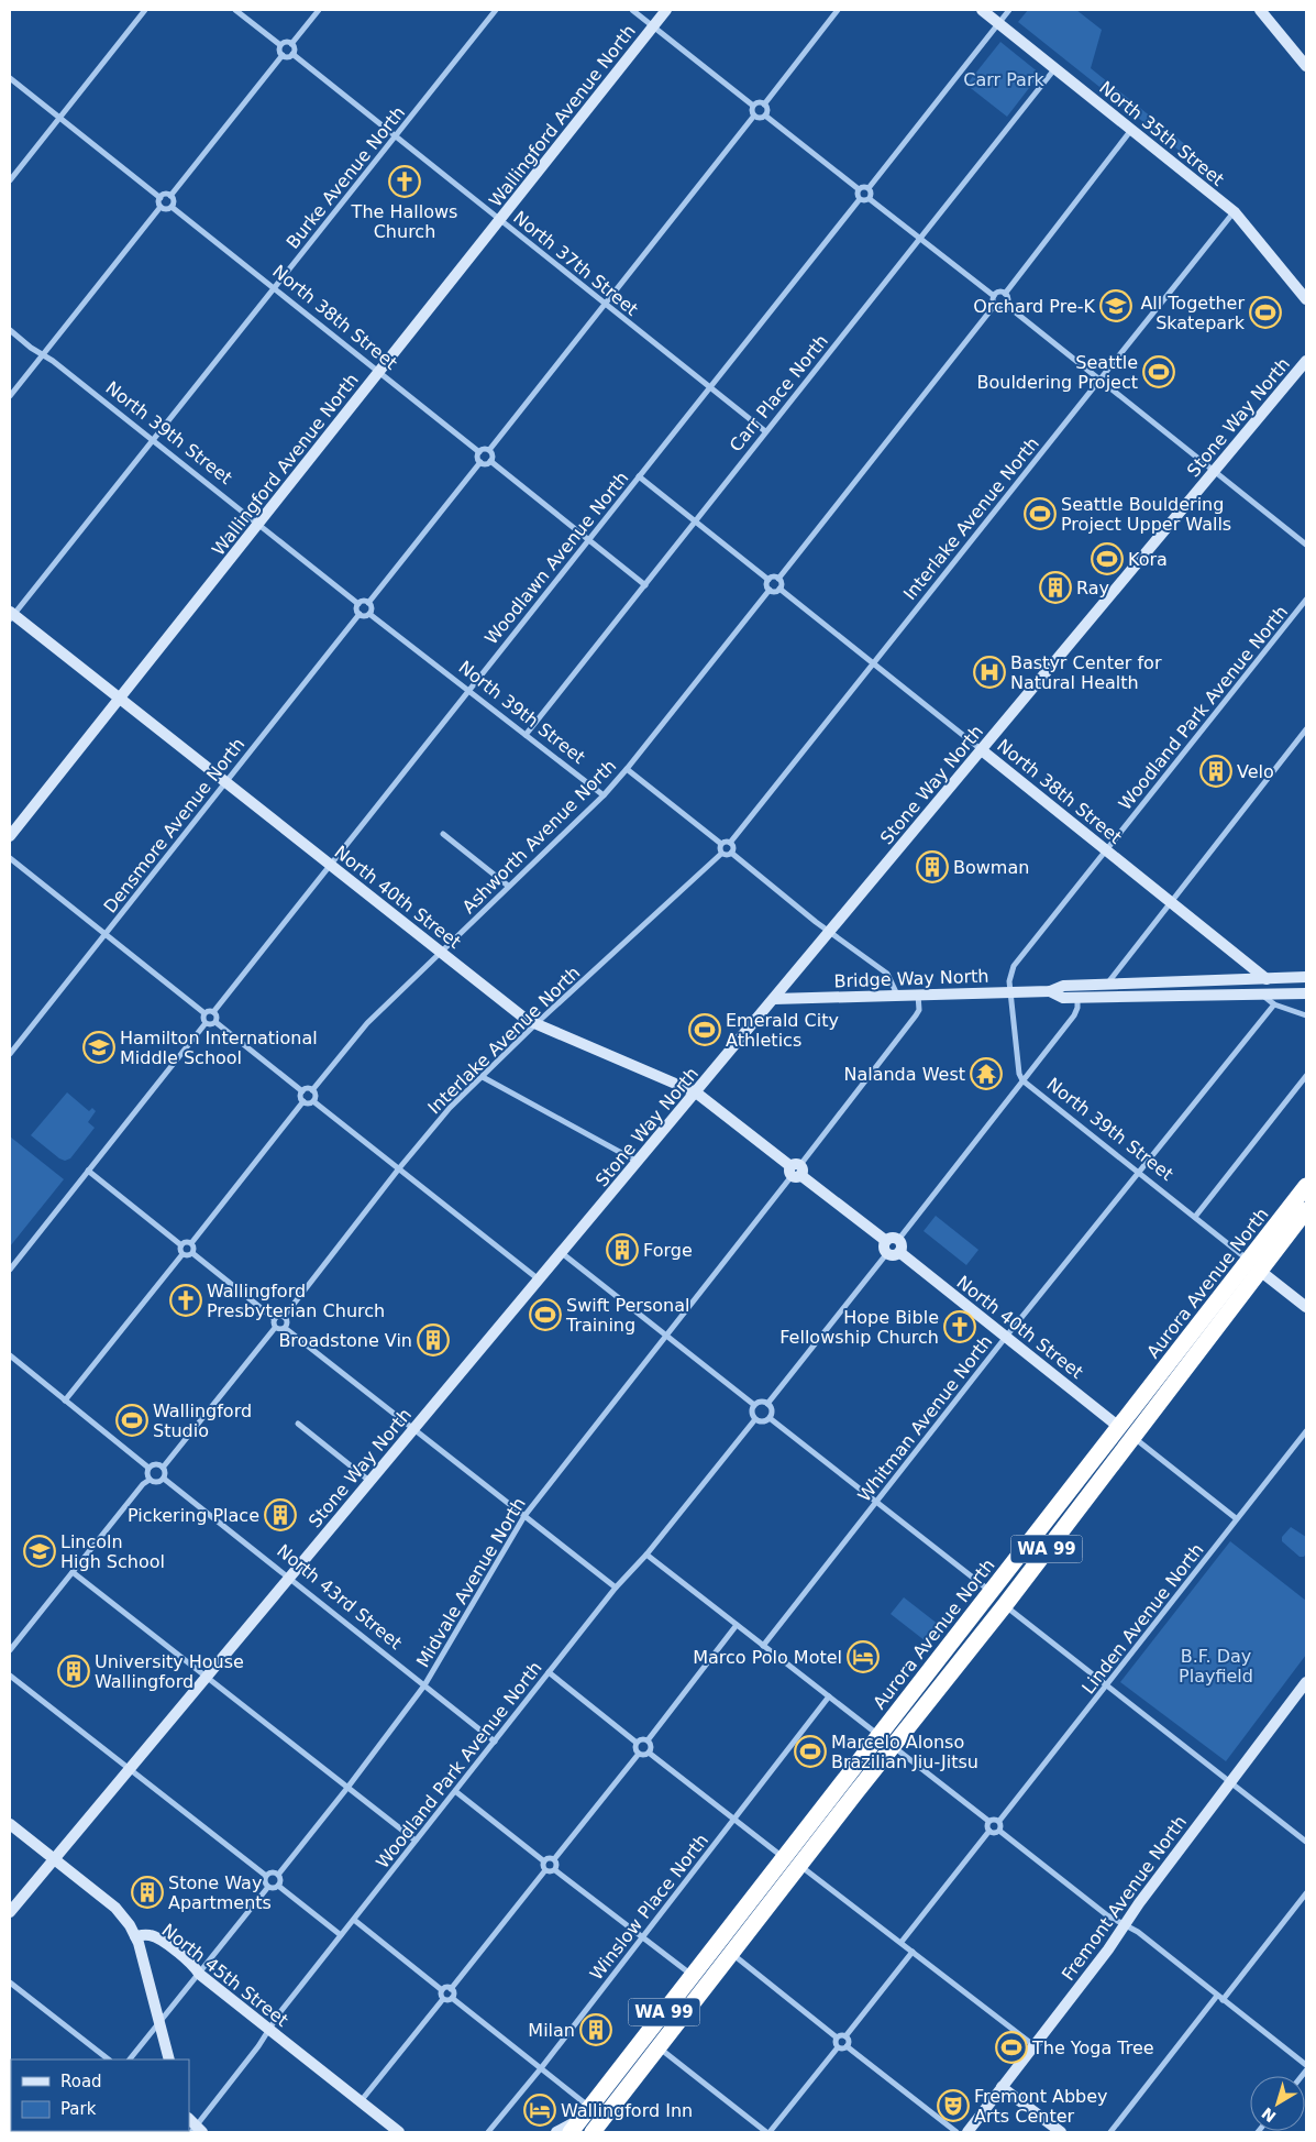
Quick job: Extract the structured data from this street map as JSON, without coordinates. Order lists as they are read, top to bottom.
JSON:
{
  "streets": {
    "highway": ["Aurora Avenue North", "WA 99"],
    "street": [
      "Wallingford Avenue North",
      "North 35th Street",
      "Burke Avenue North",
      "North 37th Street",
      "North 38th Street",
      "Carr Place North",
      "Stone Way North",
      "North 39th Street",
      "Interlake Avenue North",
      "Woodlawn Avenue North",
      "Woodland Park Avenue North",
      "Densmore Avenue North",
      "Ashworth Avenue North",
      "North 40th Street",
      "Bridge Way North",
      "Whitman Avenue North",
      "Midvale Avenue North",
      "North 43rd Street",
      "Linden Avenue North",
      "Fremont Avenue North",
      "Winslow Place North",
      "North 45th Street"
    ]
  },
  "crossings": [
    ["Wallingford Avenue North", "North 37th Street"],
    ["Wallingford Avenue North", "North 38th Street"],
    ["Wallingford Avenue North", "North 39th Street"],
    ["Wallingford Avenue North", "North 40th Street"],
    ["North 35th Street", "Carr Place North"],
    ["North 35th Street", "Interlake Avenue North"],
    ["Burke Avenue North", "North 37th Street"],
    ["Burke Avenue North", "North 38th Street"],
    ["Burke Avenue North", "North 39th Street"],
    ["Burke Avenue North", "North 40th Street"],
    ["North 37th Street", "Carr Place North"],
    ["North 37th Street", "Woodlawn Avenue North"],
    ["North 38th Street", "Stone Way North"],
    ["North 38th Street", "Interlake Avenue North"],
    ["North 38th Street", "Woodland Park Avenue North"],
    ["North 38th Street", "Ashworth Avenue North"],
    ["North 38th Street", "Bridge Way North"],
    ["Carr Place North", "North 39th Street"],
    ["Stone Way North", "North 40th Street"],
    ["Stone Way North", "Bridge Way North"],
    ["Stone Way North", "North 43rd Street"],
    ["Stone Way North", "North 45th Street"],
    ["North 39th Street", "Woodlawn Avenue North"],
    ["North 39th Street", "Woodland Park Avenue North"],
    ["North 39th Street", "Densmore Avenue North"],
    ["North 39th Street", "Ashworth Avenue North"],
    ["North 39th Street", "Bridge Way North"],
    ["North 39th Street", "Aurora Avenue North"],
    ["North 39th Street", "Whitman Avenue North"],
    ["Interlake Avenue North", "North 40th Street"],
    ["Woodlawn Avenue North", "North 40th Street"],
    ["Woodland Park Avenue North", "Bridge Way North"],
    ["Woodland Park Avenue North", "North 43rd Street"],
    ["Woodland Park Avenue North", "North 45th Street"],
    ["Densmore Avenue North", "North 40th Street"],
    ["Ashworth Avenue North", "North 40th Street"],
    ["North 40th Street", "Aurora Avenue North"],
    ["North 40th Street", "Whitman Avenue North"],
    ["North 40th Street", "Midvale Avenue North"],
    ["North 40th Street", "Linden Avenue North"],
    ["Bridge Way North", "Midvale Avenue North"],
    ["Midvale Avenue North", "North 43rd Street"]
  ],
  "parks": ["Carr Park", "B.F. Day Playfield"],
  "places": {
    "church": ["The Hallows Church", "Wallingford Presbyterian Church", "Hope Bible Fellowship Church"],
    "school or university": ["Orchard Pre-K", "Hamilton International Middle School", "Lincoln High School"],
    "sports": [
      "All Together Skatepark",
      "Seattle Bouldering Project",
      "Seattle Bouldering Project Upper Walls",
      "Kora",
      "Emerald City Athletics",
      "Swift Personal Training",
      "Wallingford Studio",
      "Marcelo Alonso Brazilian Jiu-Jitsu",
      "The Yoga Tree"
    ],
    "building": [
      "Ray",
      "Velo",
      "Bowman",
      "Forge",
      "Broadstone Vin",
      "Pickering Place",
      "University House Wallingford",
      "Stone Way Apartments",
      "Milan"
    ],
    "hospital": ["Bastyr Center for Natural Health"],
    "temple": ["Nalanda West"],
    "hotel": ["Marco Polo Motel", "Wallingford Inn"],
    "theatre": ["Fremont Abbey Arts Center"]
  },
  "legend": ["Road", "Park"],
  "north": "bottom left"
}
